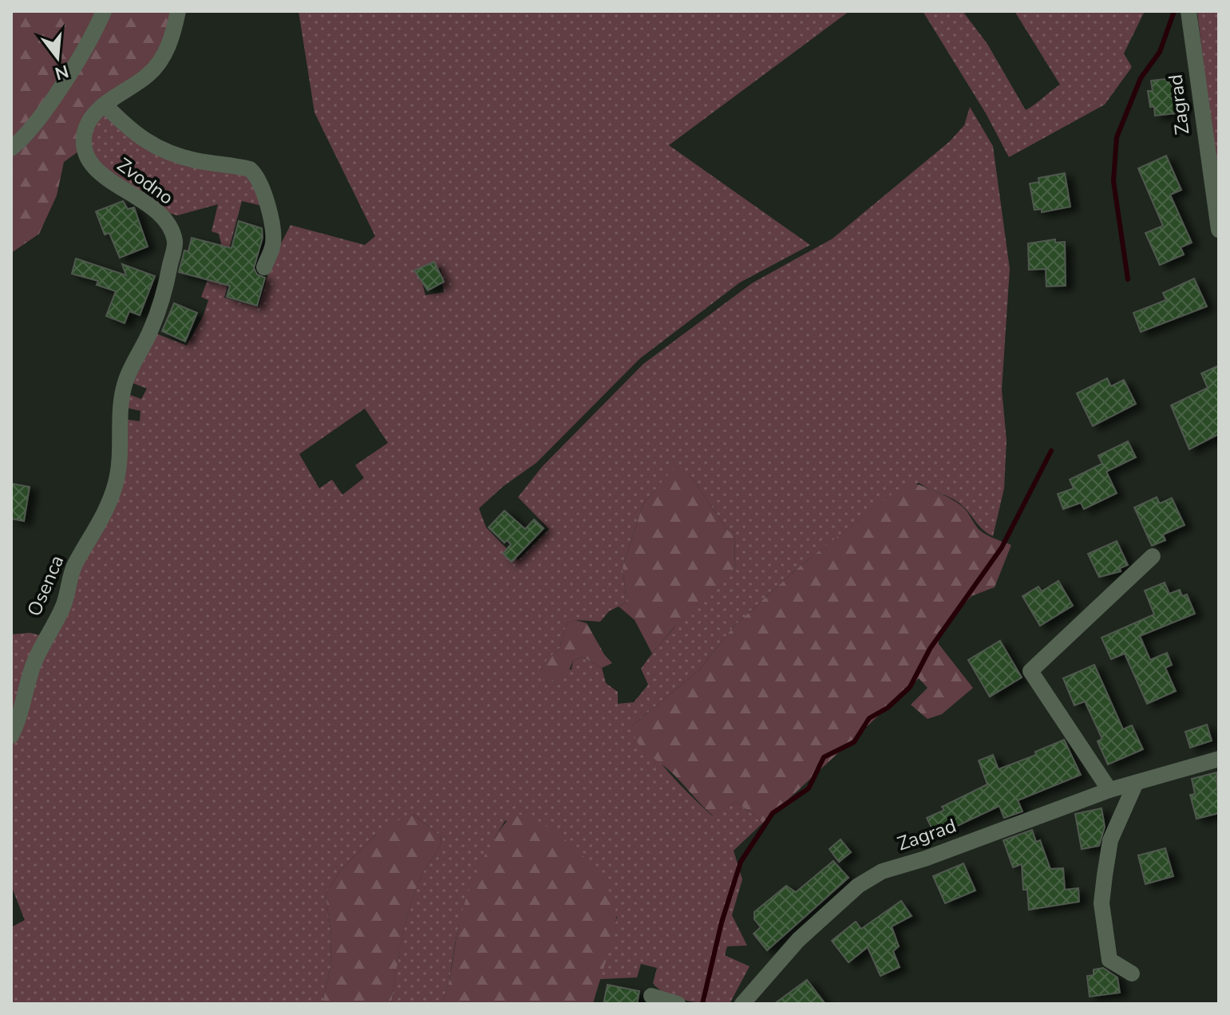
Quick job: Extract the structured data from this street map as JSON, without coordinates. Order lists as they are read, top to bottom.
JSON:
{
  "streets": {
    "street": ["Zagrad", "Zvodno", "Osenca"]
  },
  "crossings": [
    ["Zvodno", "Osenca"]
  ],
  "north": "bottom"
}
